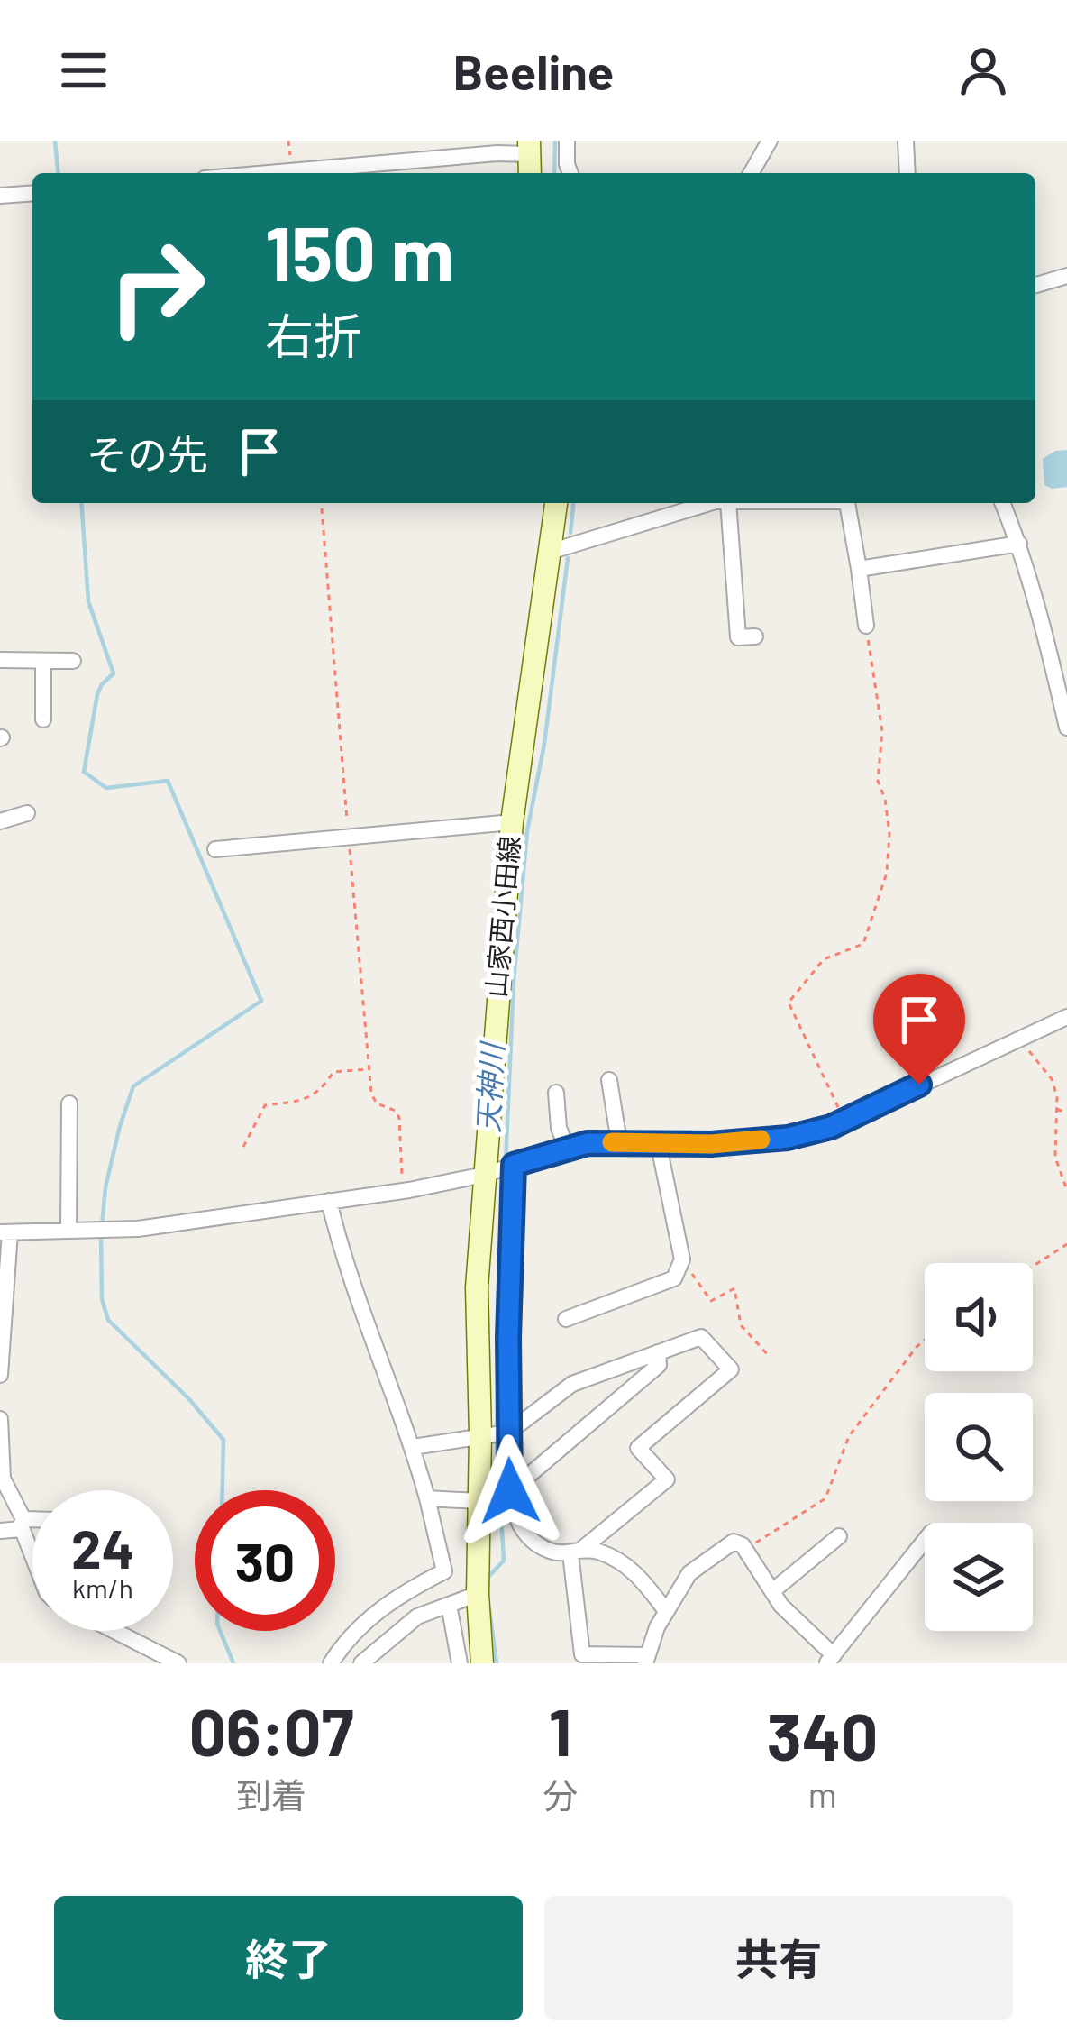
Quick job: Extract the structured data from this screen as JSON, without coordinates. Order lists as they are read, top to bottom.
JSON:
{
  "streets": {
    "main road": ["山家西小田線"]
  },
  "water": ["天神川"],
  "page": {
    "header": "Beeline",
    "turn": ["150 m", "右折"],
    "then": "その先",
    "speed": "24 km/h",
    "limit": "30",
    "eta": [
      "06:07",
      "到着",
      "1",
      "分",
      "340",
      "m"
    ],
    "buttons": ["終了", "共有"]
  }
}
